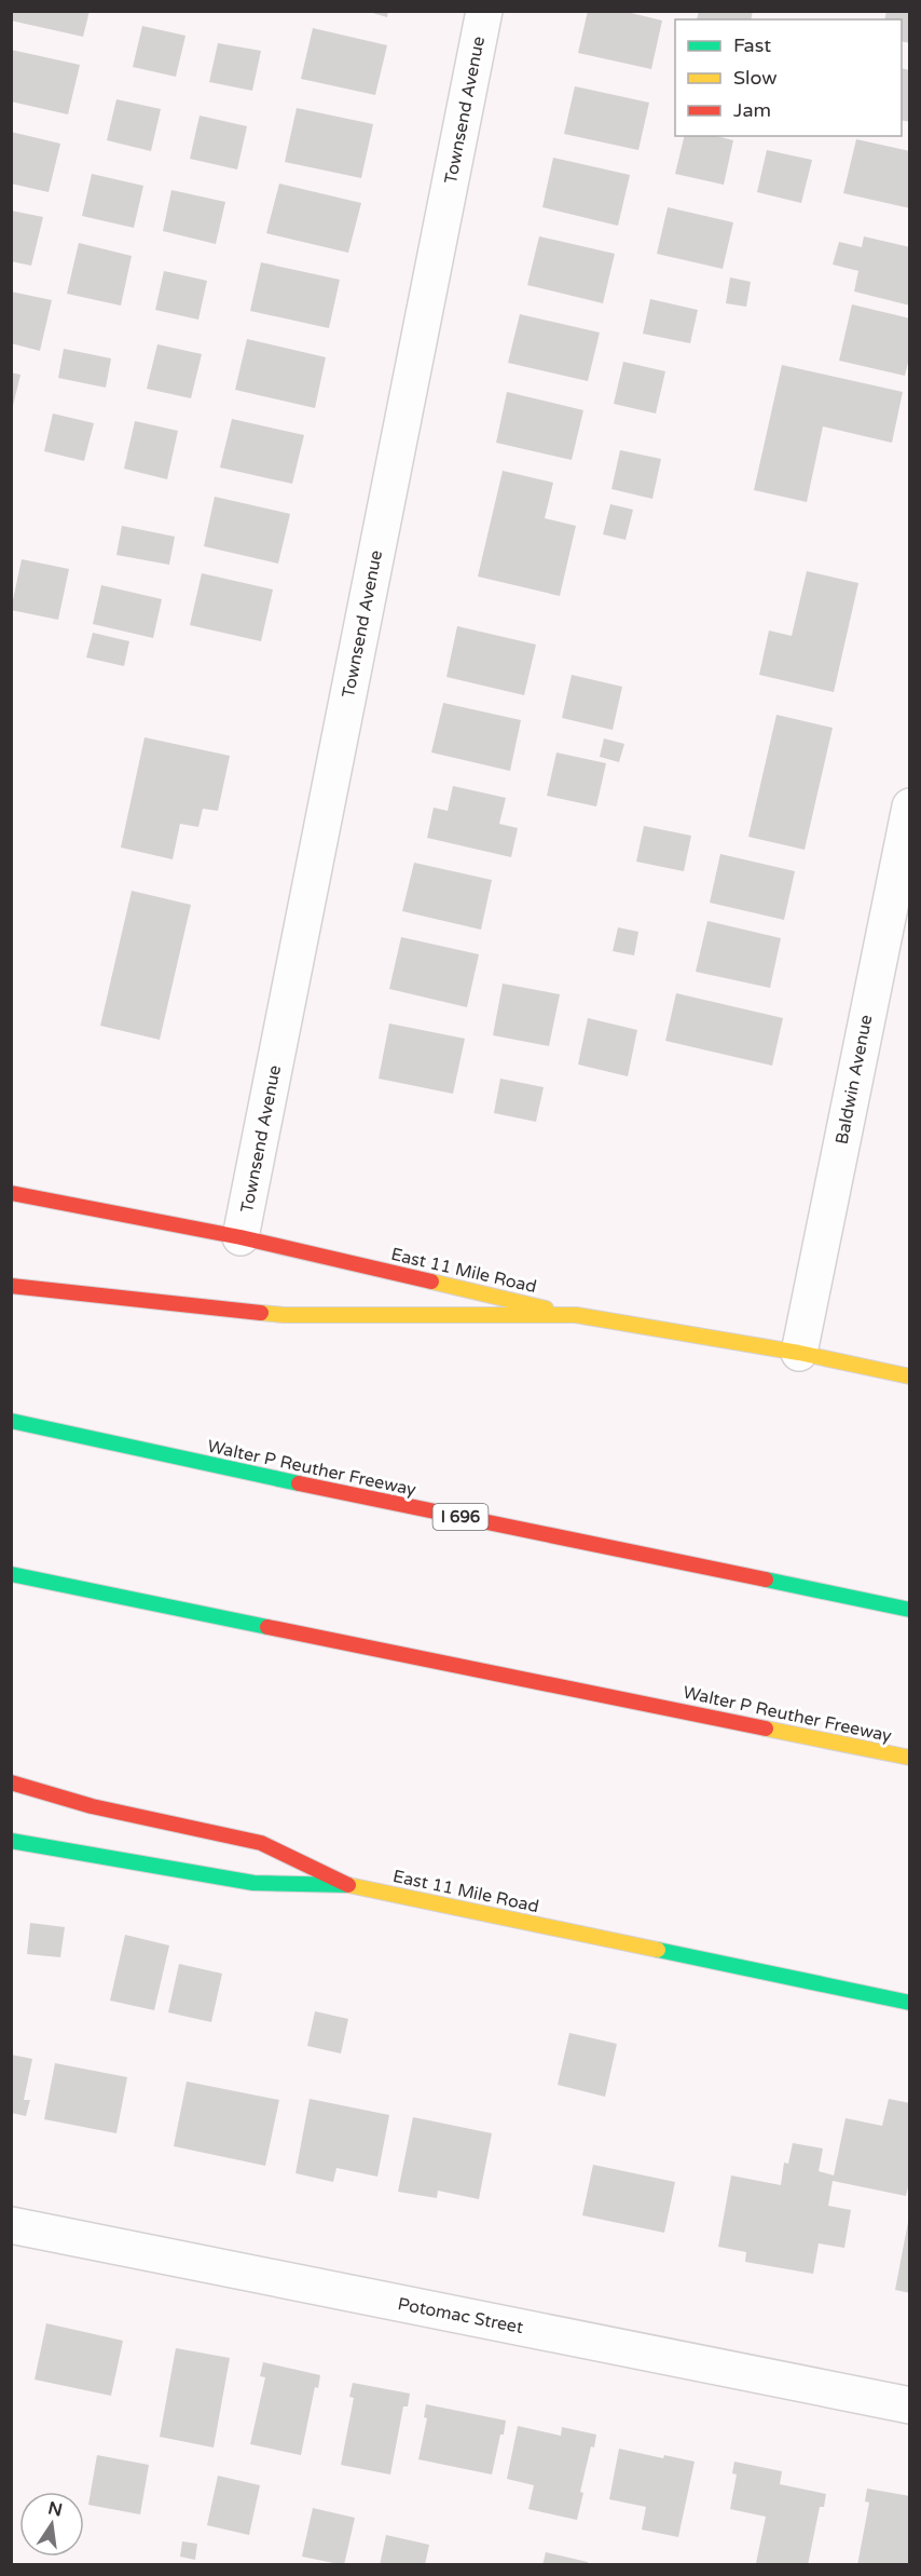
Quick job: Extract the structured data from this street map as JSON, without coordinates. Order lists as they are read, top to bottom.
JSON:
{
  "streets": {
    "main road": ["East 11 Mile Road", "Walter P Reuther Freeway", "I 696"],
    "street": ["Townsend Avenue", "Baldwin Avenue", "Potomac Street"]
  },
  "crossings": [
    ["Townsend Avenue", "East 11 Mile Road"],
    ["Baldwin Avenue", "East 11 Mile Road"]
  ],
  "legend": ["Fast", "Slow", "Jam"],
  "north": "top"
}
